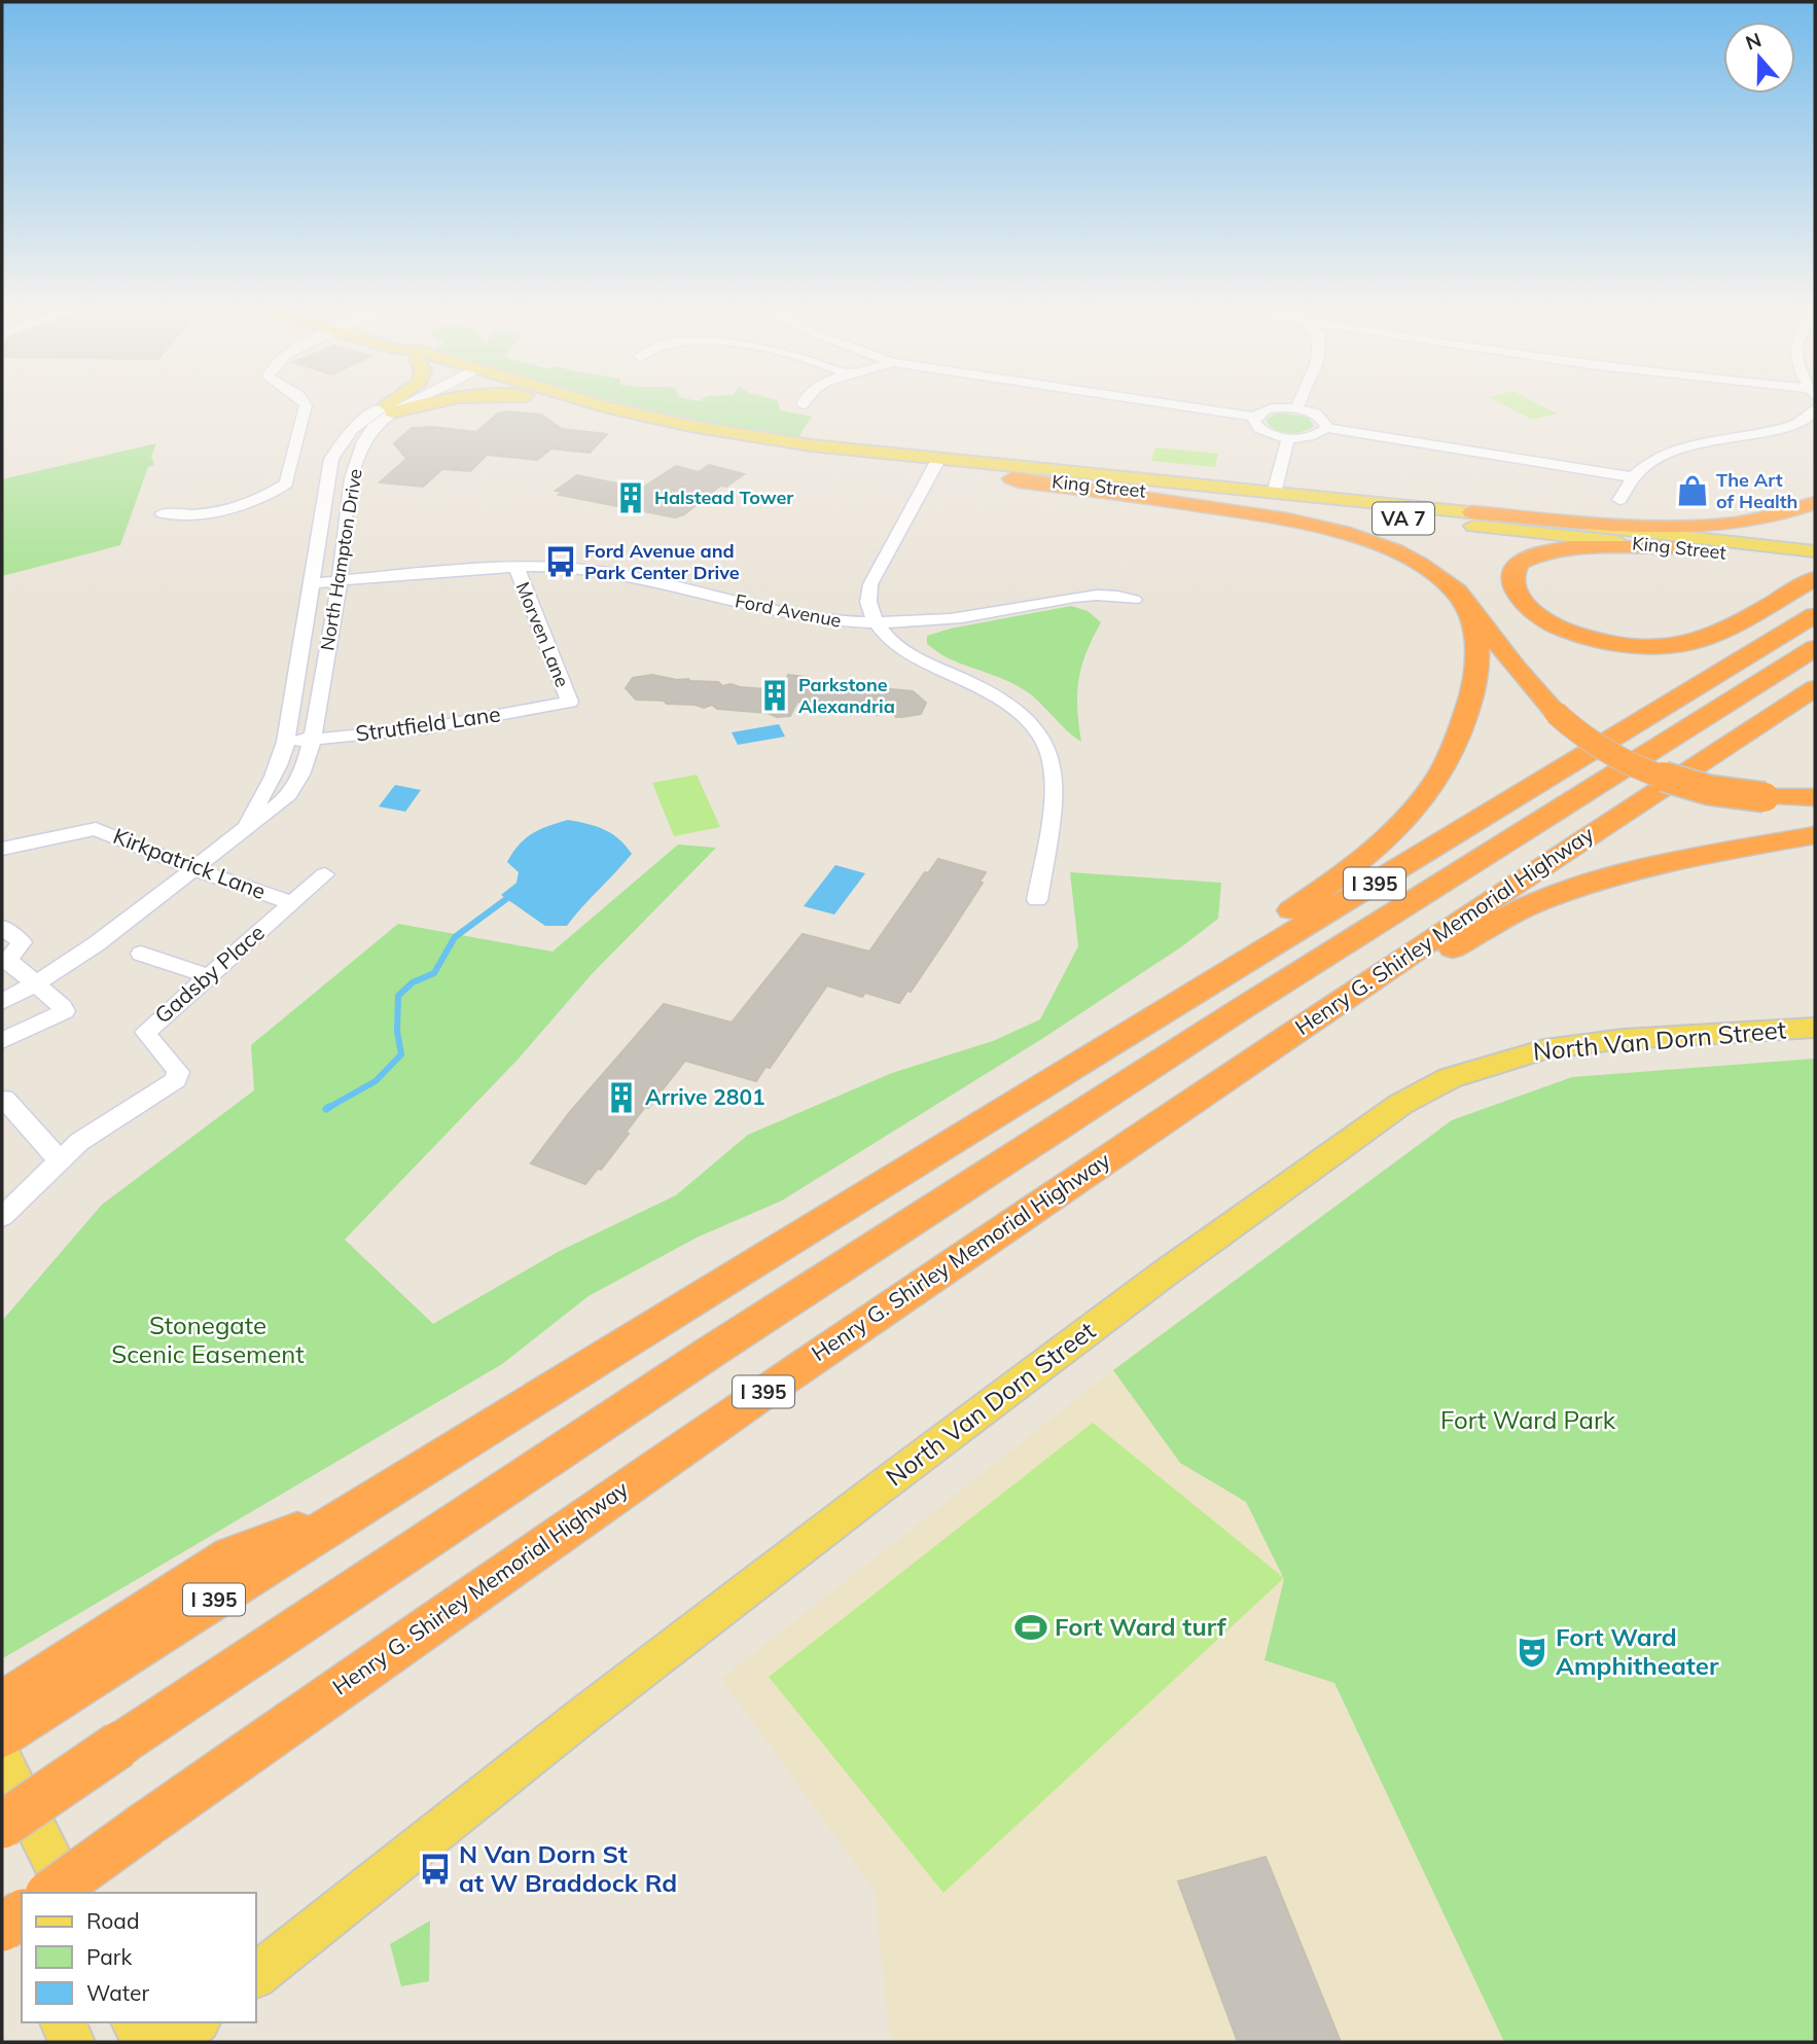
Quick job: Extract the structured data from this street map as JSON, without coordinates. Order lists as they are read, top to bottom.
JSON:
{
  "streets": {
    "highway": ["I 395", "Henry G. Shirley Memorial Highway"],
    "main road": ["King Street", "VA 7", "North Van Dorn Street"],
    "street": [
      "North Hampton Drive",
      "Ford Avenue",
      "Morven Lane",
      "Strutfield Lane",
      "Kirkpatrick Lane",
      "Gadsby Place"
    ]
  },
  "crossings": [
    ["North Hampton Drive", "Ford Avenue"],
    ["North Hampton Drive", "Strutfield Lane"],
    ["North Hampton Drive", "Kirkpatrick Lane"],
    ["Ford Avenue", "Morven Lane"],
    ["Morven Lane", "Strutfield Lane"],
    ["Kirkpatrick Lane", "Gadsby Place"]
  ],
  "parks": ["Stonegate Scenic Easement", "Fort Ward Park"],
  "places": {
    "shop": ["The Art of Health"],
    "building": ["Halstead Tower", "Parkstone Alexandria", "Arrive 2801"],
    "bus stop": ["Ford Avenue and Park Center Drive", "N Van Dorn St at W Braddock Rd"],
    "sports": ["Fort Ward turf"],
    "theatre": ["Fort Ward Amphitheater"]
  },
  "legend": ["Road", "Park", "Water"],
  "north": "top"
}
